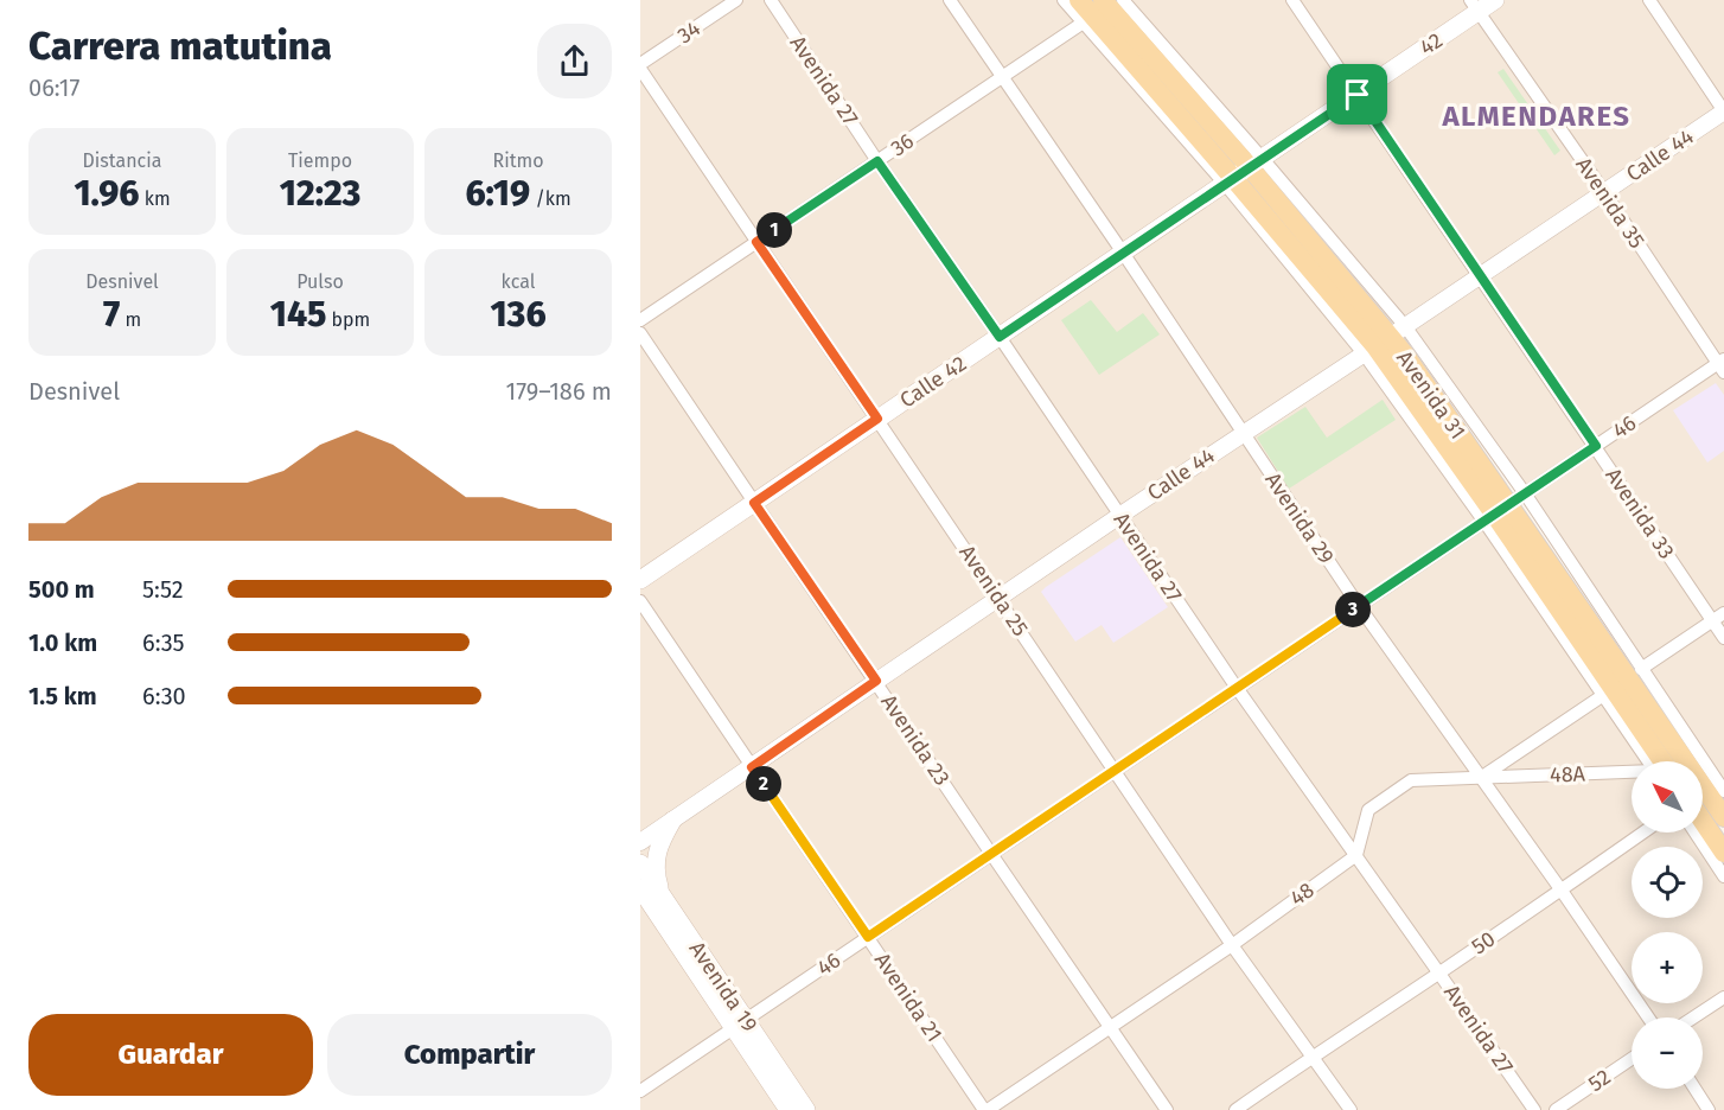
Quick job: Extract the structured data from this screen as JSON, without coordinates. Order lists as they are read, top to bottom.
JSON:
{
  "streets": {
    "main road": [
      "42",
      "Calle 42",
      "Avenida 31",
      "Avenida 19"
    ],
    "street": [
      "34",
      "Avenida 27",
      "36",
      "Calle 44",
      "Avenida 35",
      "46",
      "Avenida 33",
      "Avenida 29",
      "Avenida 25",
      "Avenida 23",
      "48A",
      "48",
      "50",
      "Avenida 21",
      "52"
    ]
  },
  "crossings": [
    ["34", "Avenida 25"],
    ["42", "Avenida 35"],
    ["42", "Calle 42"],
    ["42", "Avenida 31"],
    ["42", "Avenida 33"],
    ["Avenida 27", "36"],
    ["Avenida 27", "Calle 44"],
    ["Avenida 27", "Calle 42"],
    ["Avenida 27", "46"],
    ["Avenida 27", "48"],
    ["Avenida 27", "50"],
    ["36", "Avenida 31"],
    ["36", "Avenida 29"],
    ["36", "Avenida 25"],
    ["Calle 44", "Avenida 35"],
    ["Calle 44", "Avenida 31"],
    ["Calle 44", "Avenida 33"],
    ["Calle 44", "Avenida 29"],
    ["Calle 44", "Avenida 25"],
    ["Calle 44", "Avenida 23"],
    ["Calle 44", "Avenida 21"],
    ["Avenida 35", "46"],
    ["Calle 42", "Avenida 31"],
    ["Calle 42", "Avenida 29"],
    ["Calle 42", "Avenida 25"],
    ["Calle 42", "Avenida 23"],
    ["Avenida 31", "46"],
    ["46", "Avenida 33"],
    ["46", "Avenida 29"],
    ["46", "Avenida 25"],
    ["46", "Avenida 23"],
    ["46", "Avenida 19"],
    ["46", "Avenida 21"],
    ["Avenida 29", "48A"],
    ["Avenida 29", "50"],
    ["Avenida 25", "48"],
    ["Avenida 25", "50"],
    ["Avenida 23", "48"],
    ["48", "Avenida 21"]
  ],
  "districts": ["ALMENDARES"],
  "north": "top left",
  "page": {
    "heading": ["Carrera matutina", "06:17"],
    "stats": [
      ["Distancia", "1.96 km"],
      ["Tiempo", "12:23"],
      ["Ritmo", "6:19 /km"],
      ["Desnivel", "7 m"],
      ["Pulso", "145 bpm"],
      ["kcal", "136"]
    ],
    "pins": ["1", "3", "2"],
    "chart": ["Desnivel", "179–186 m"],
    "list": [
      {
        "name": "500 m",
        "note": "5:52"
      },
      {
        "name": "1.0 km",
        "note": "6:35"
      },
      {
        "name": "1.5 km",
        "note": "6:30"
      }
    ],
    "map_buttons": ["+", "−"],
    "buttons": ["Guardar", "Compartir"]
  }
}
